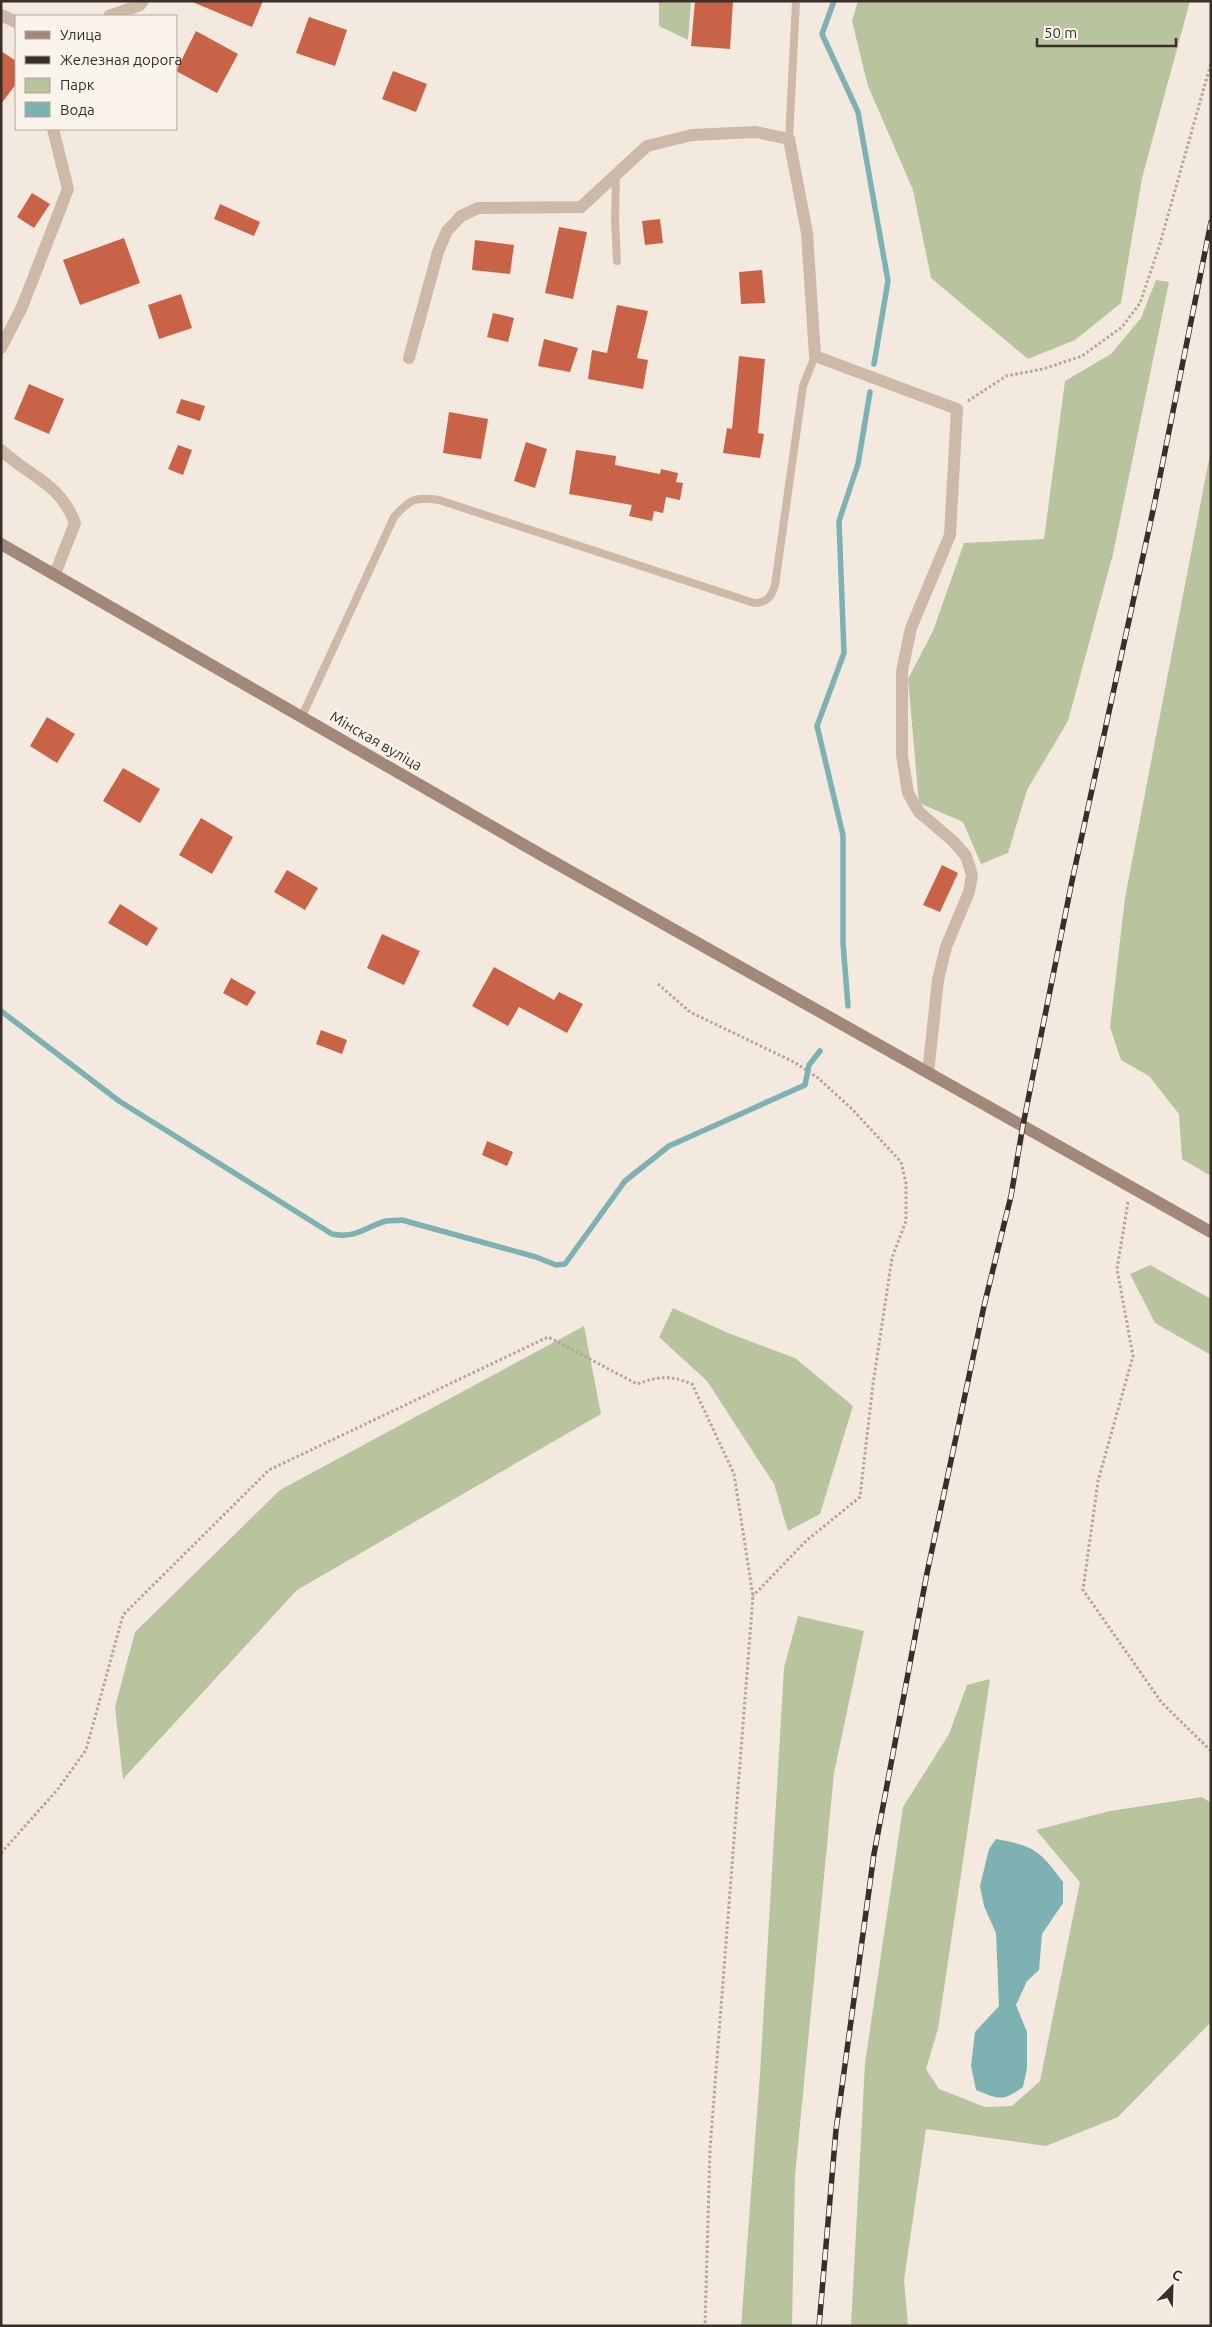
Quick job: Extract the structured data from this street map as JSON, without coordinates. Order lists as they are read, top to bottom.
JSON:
{
  "streets": {
    "main road": ["Мінская вуліца"]
  },
  "legend": [
    "Улица",
    "Железная дорога",
    "Парк",
    "Вода"
  ],
  "scale_bar": "50 m",
  "north": "top right"
}
